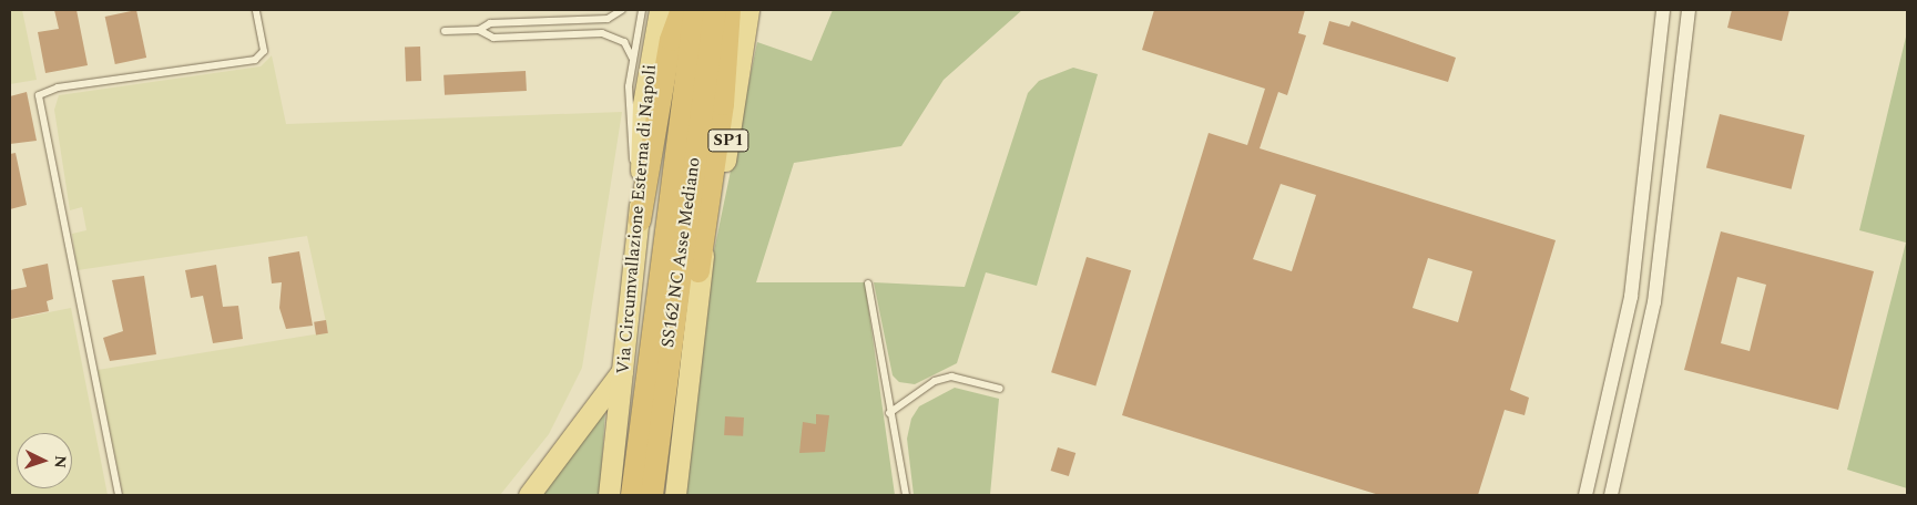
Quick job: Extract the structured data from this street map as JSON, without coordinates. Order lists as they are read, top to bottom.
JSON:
{
  "streets": {
    "highway": ["SS162 NC Asse Mediano"],
    "main road": ["SP1", "Via Circumvallazione Esterna di Napoli"]
  },
  "north": "right"
}
